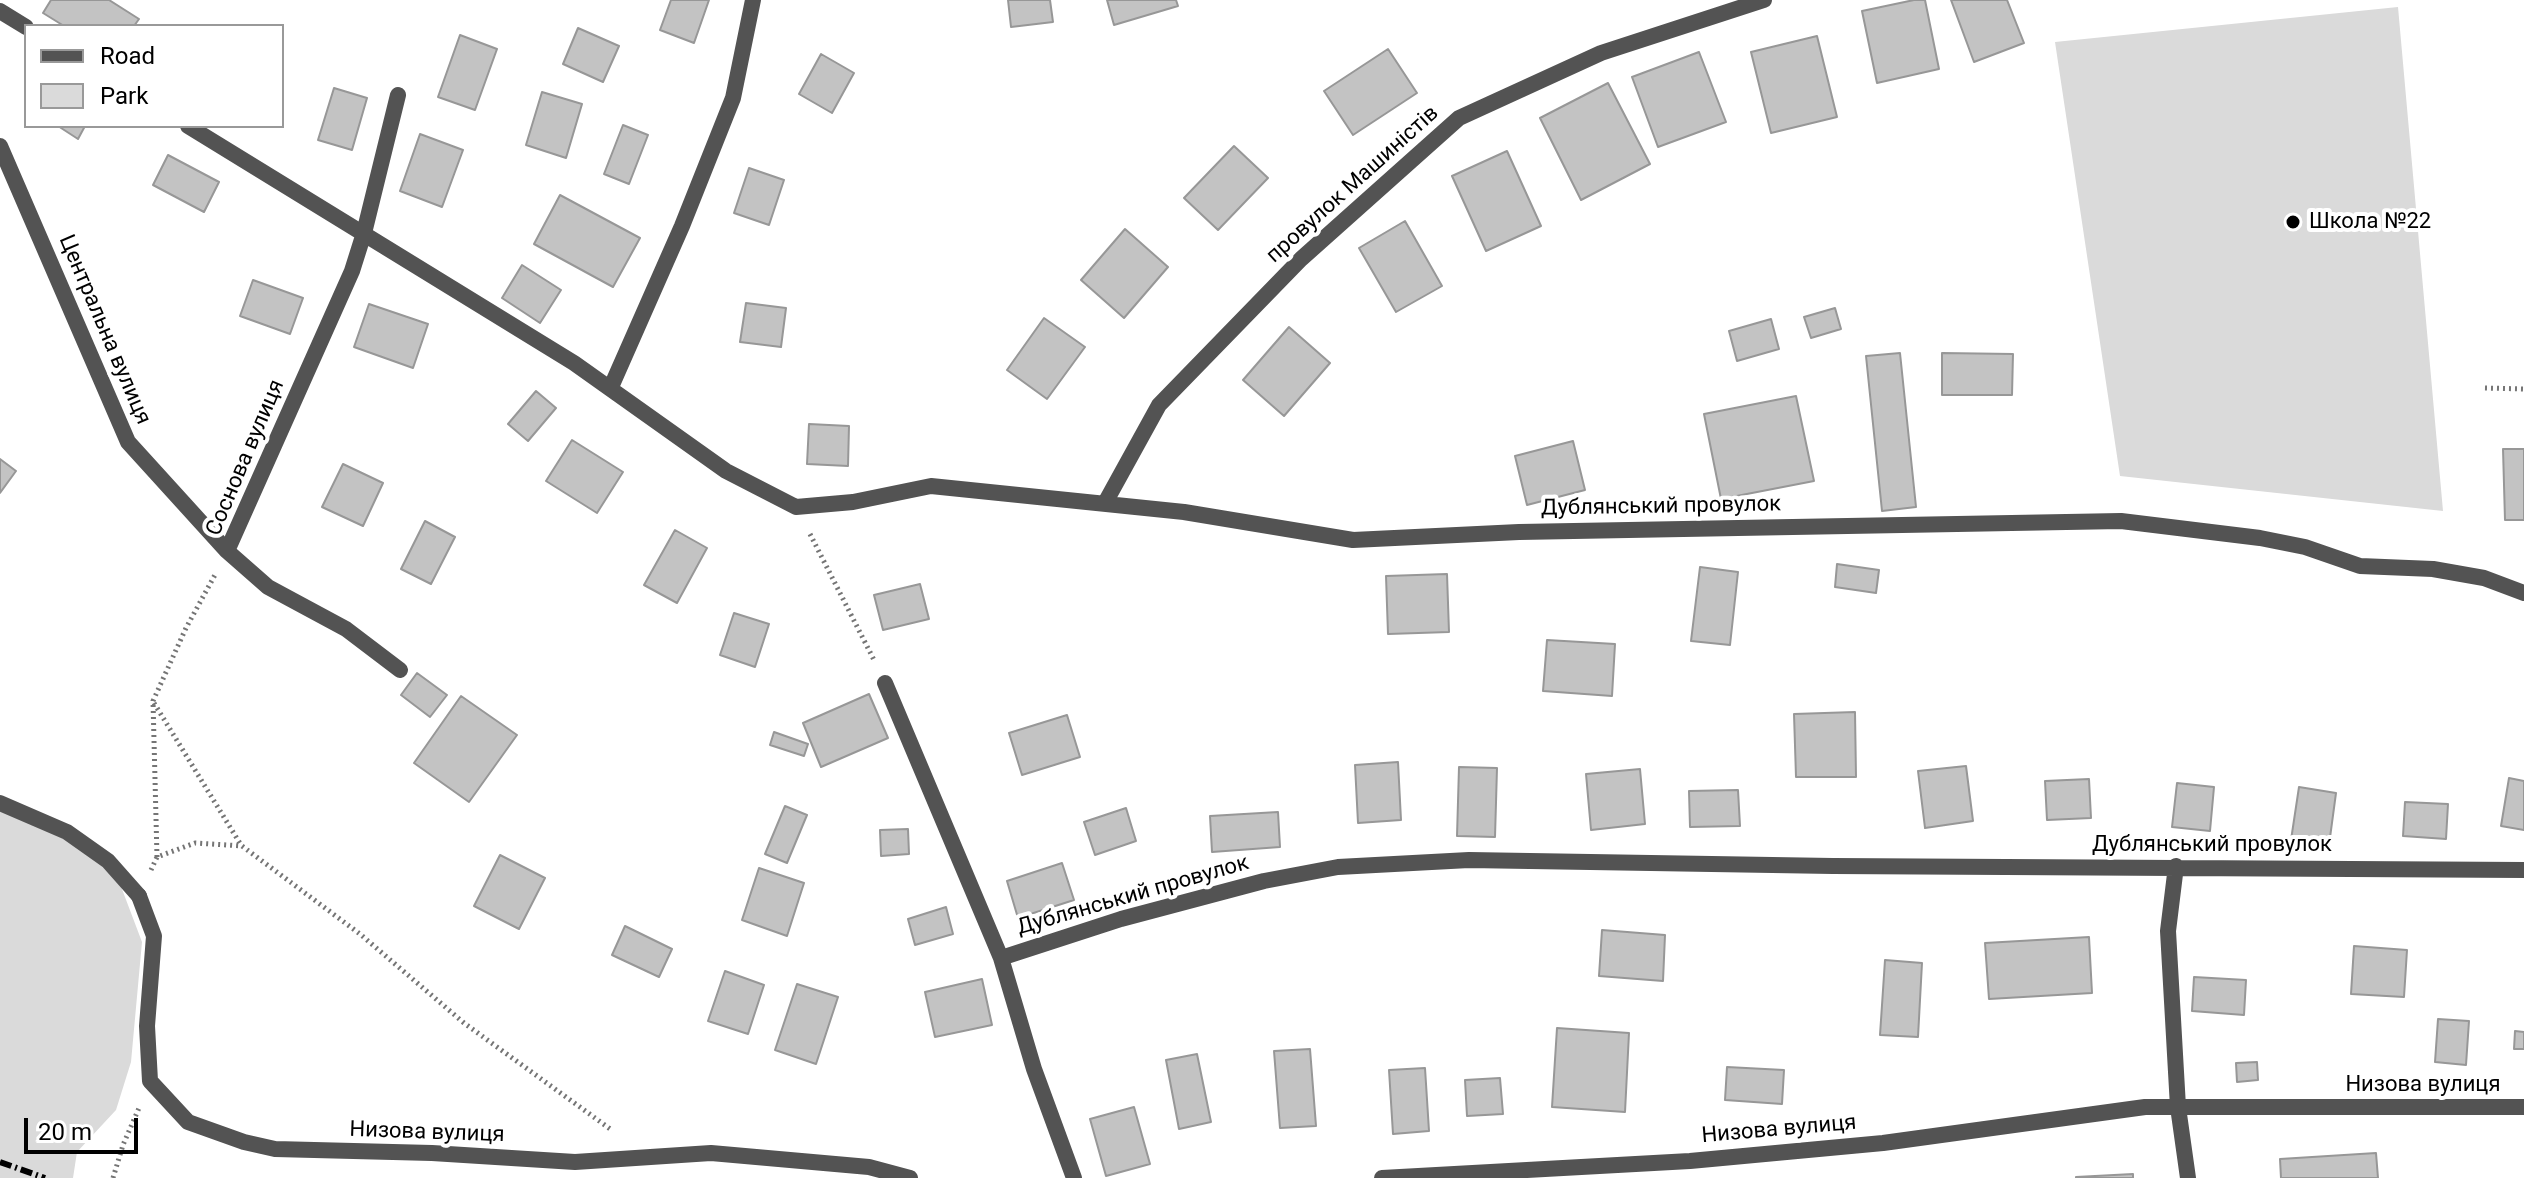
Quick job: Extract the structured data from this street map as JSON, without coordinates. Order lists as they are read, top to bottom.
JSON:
{
  "streets": {
    "street": [
      "провулок Машиністів",
      "Центральна вулиця",
      "Соснова вулиця",
      "Дублянський провулок",
      "Низова вулиця"
    ]
  },
  "crossings": [
    ["провулок Машиністів", "Дублянський провулок"],
    ["Центральна вулиця", "Соснова вулиця"]
  ],
  "places": ["Школа №22"],
  "legend": ["Road", "Park"],
  "scale_bar": "20 m"
}
